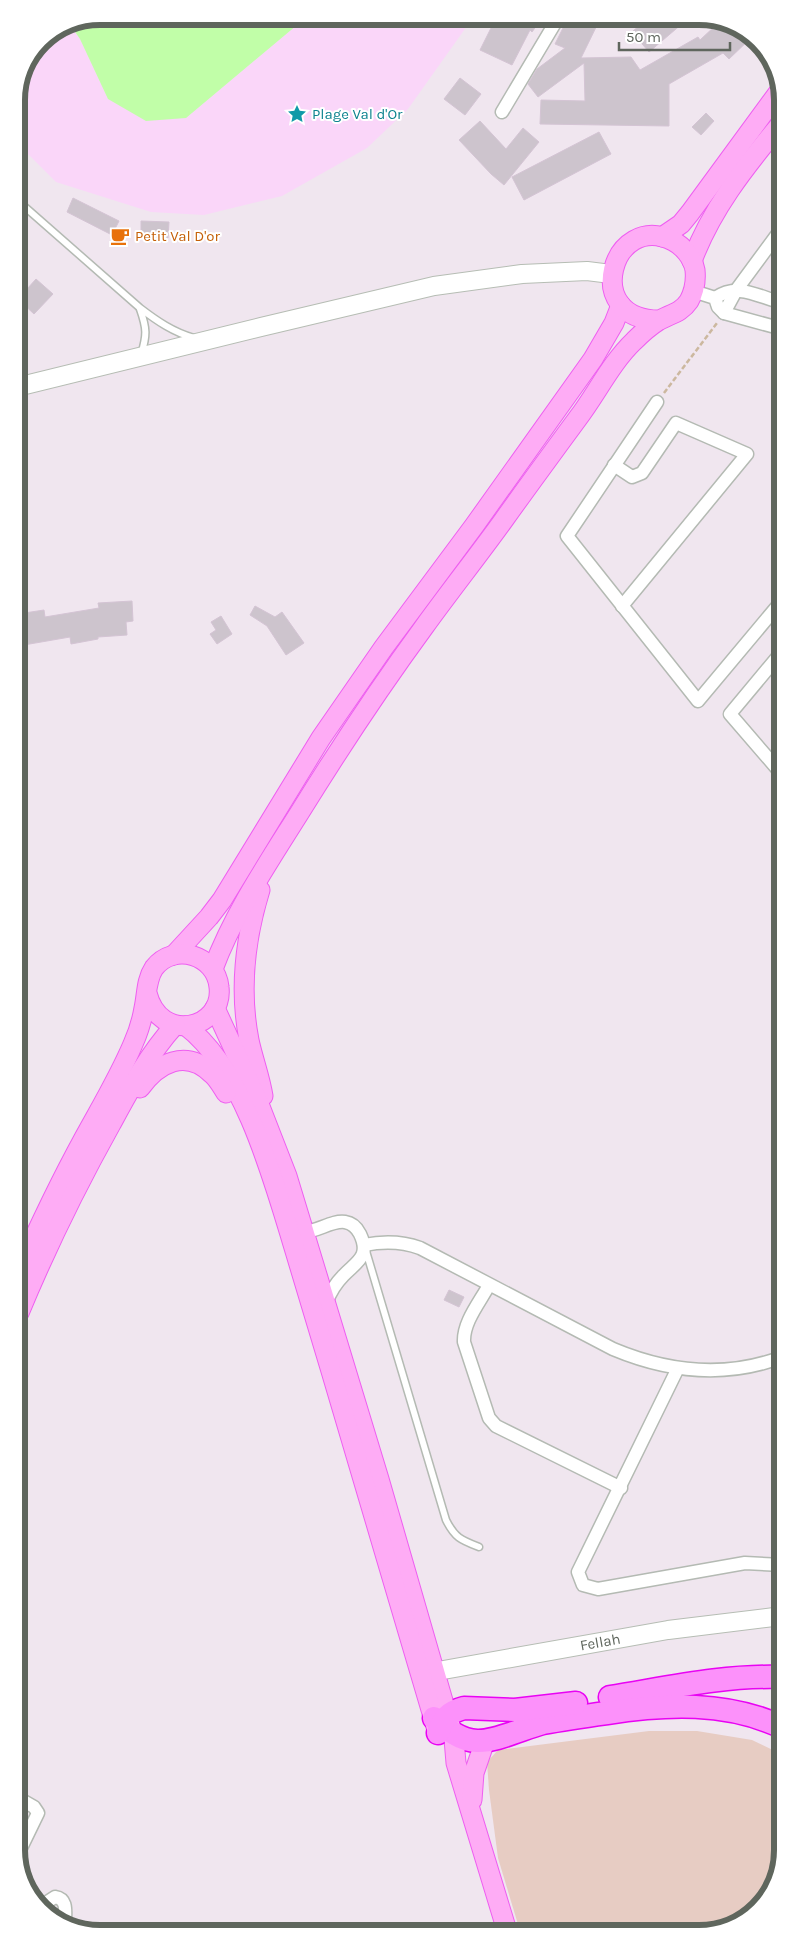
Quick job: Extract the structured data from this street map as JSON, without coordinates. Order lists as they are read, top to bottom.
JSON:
{
  "streets": {
    "main road": ["Fellah"]
  },
  "places": {
    "place": ["Plage Val d'Or"],
    "cafe": ["Petit Val D'or"]
  },
  "scale_bar": "50 m"
}
